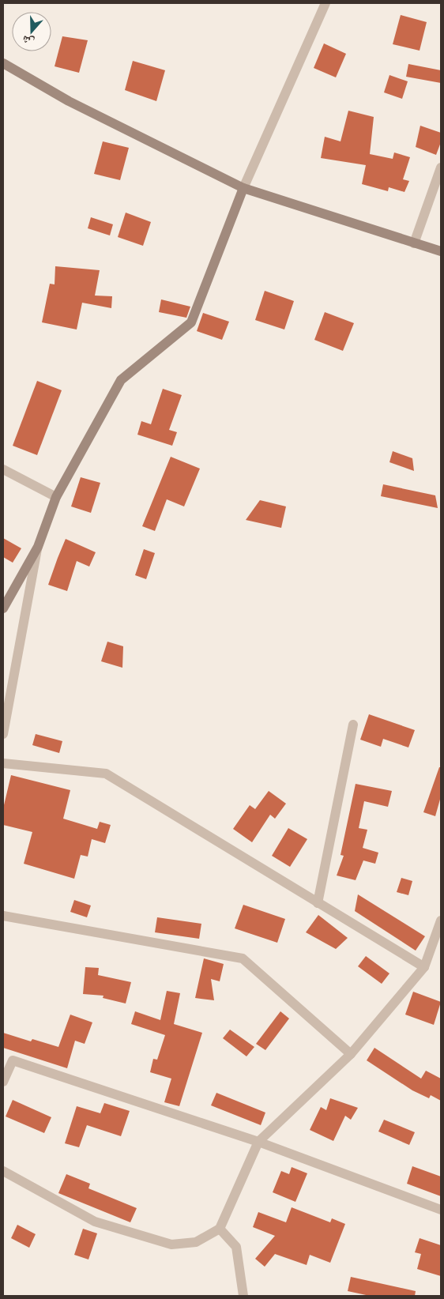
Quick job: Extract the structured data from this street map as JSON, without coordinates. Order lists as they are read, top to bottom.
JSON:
{
  "north": "bottom"
}
